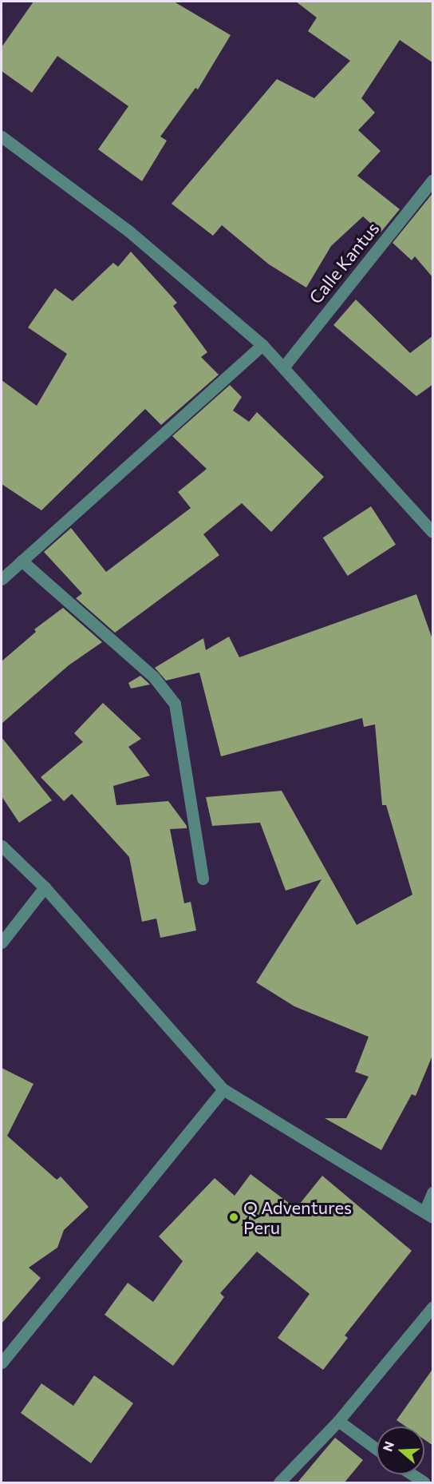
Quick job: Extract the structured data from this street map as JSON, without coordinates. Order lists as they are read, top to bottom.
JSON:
{
  "streets": {
    "street": ["Calle Kantus"]
  },
  "places": ["Q Adventures Peru"],
  "north": "left"
}
